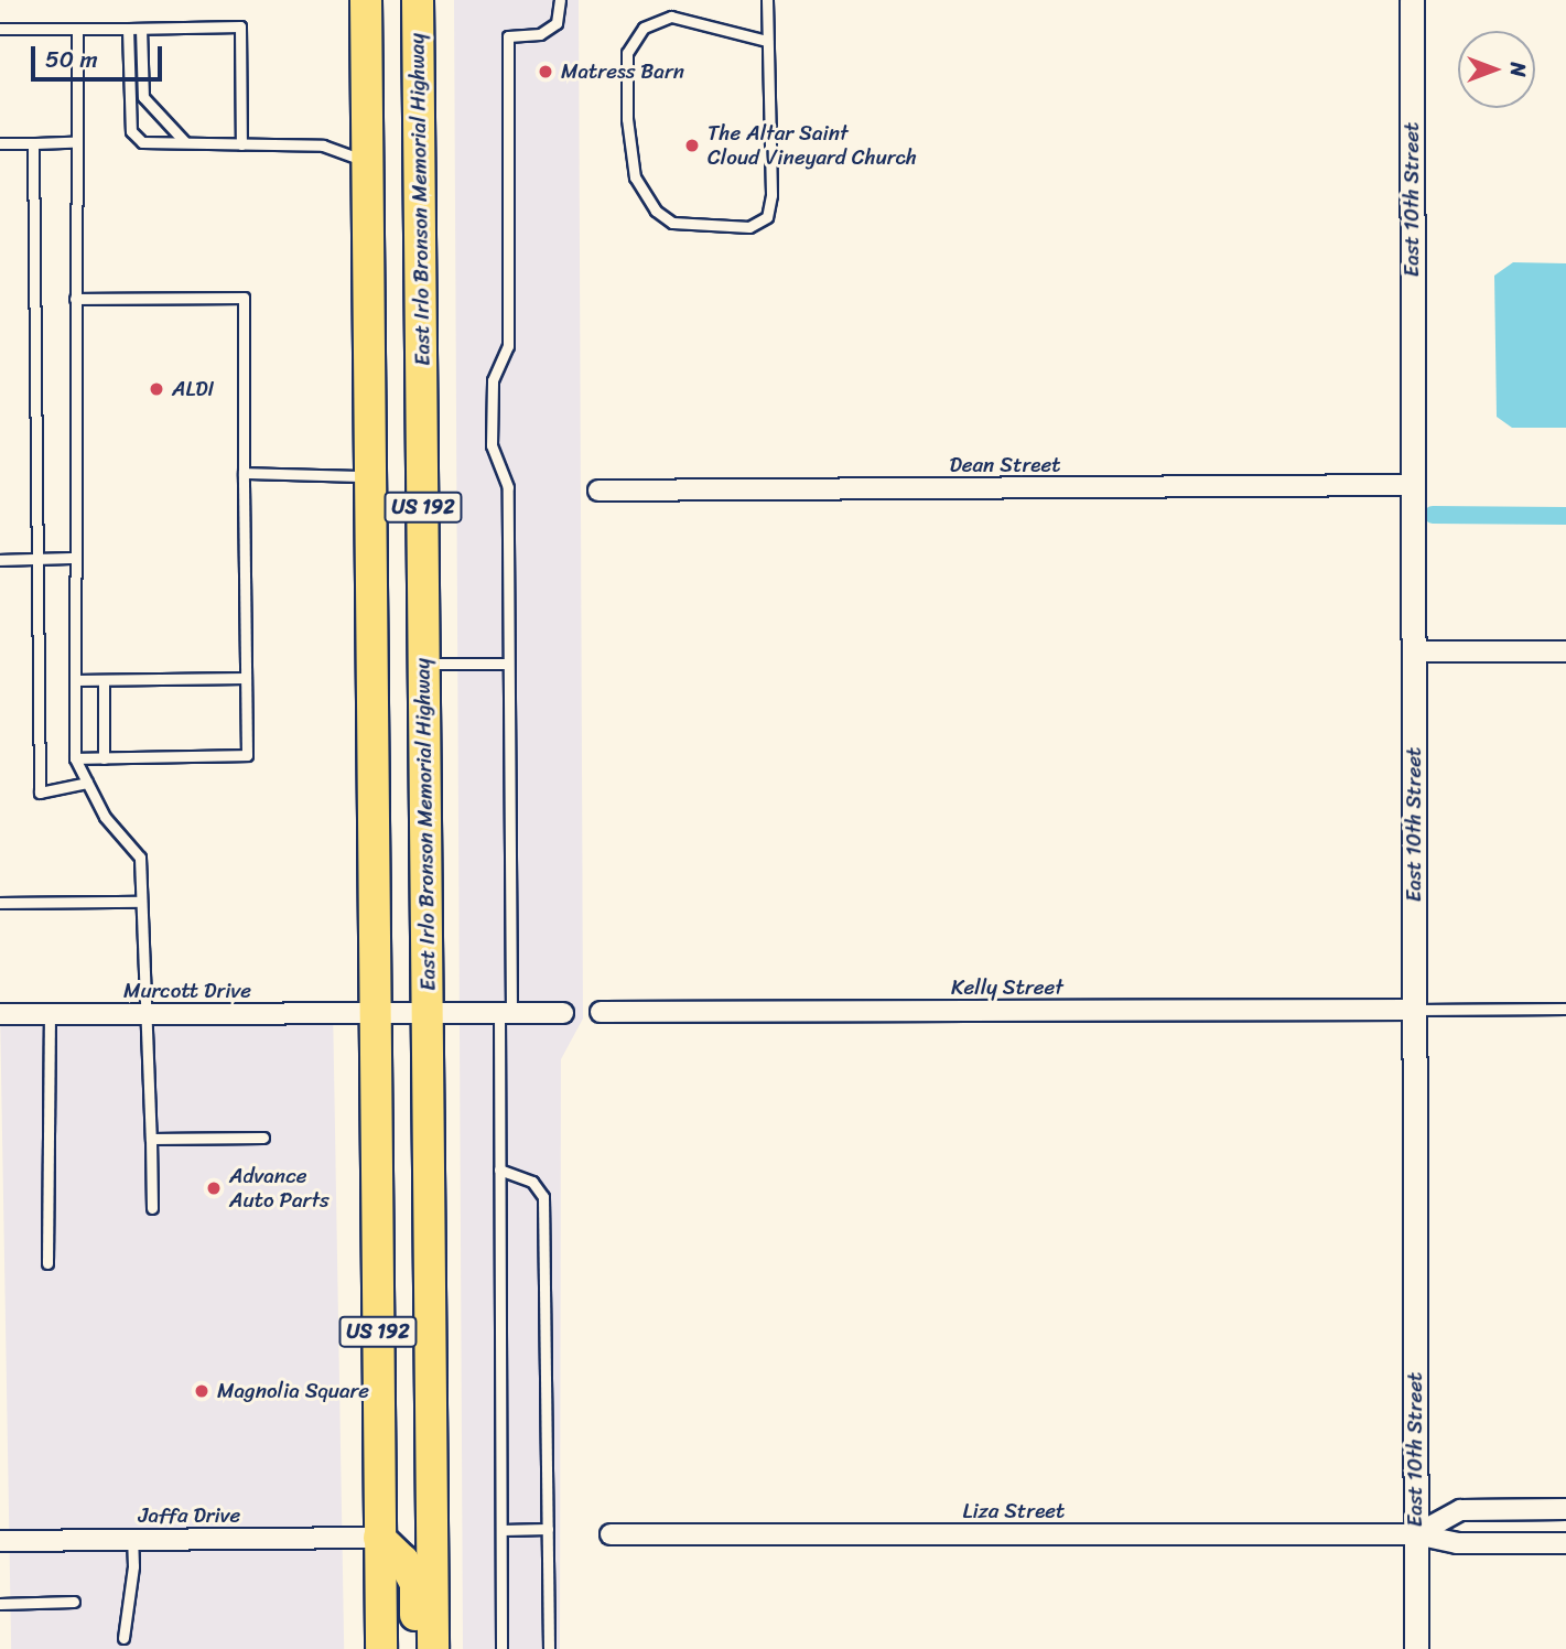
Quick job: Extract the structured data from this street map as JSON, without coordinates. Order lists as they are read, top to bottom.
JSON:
{
  "streets": {
    "highway": ["East Irlo Bronson Memorial Highway", "US 192"],
    "street": [
      "East 10th Street",
      "Dean Street",
      "Kelly Street",
      "Murcott Drive",
      "Liza Street",
      "Jaffa Drive"
    ]
  },
  "crossings": [
    ["East 10th Street", "Dean Street"],
    ["East 10th Street", "Kelly Street"],
    ["East 10th Street", "Liza Street"],
    ["US 192", "Murcott Drive"],
    ["US 192", "Jaffa Drive"]
  ],
  "places": [
    "Matress Barn",
    "The Altar Saint Cloud Vineyard Church",
    "ALDI",
    "Advance Auto Parts",
    "Magnolia Square"
  ],
  "scale_bar": "50 m",
  "north": "right"
}
